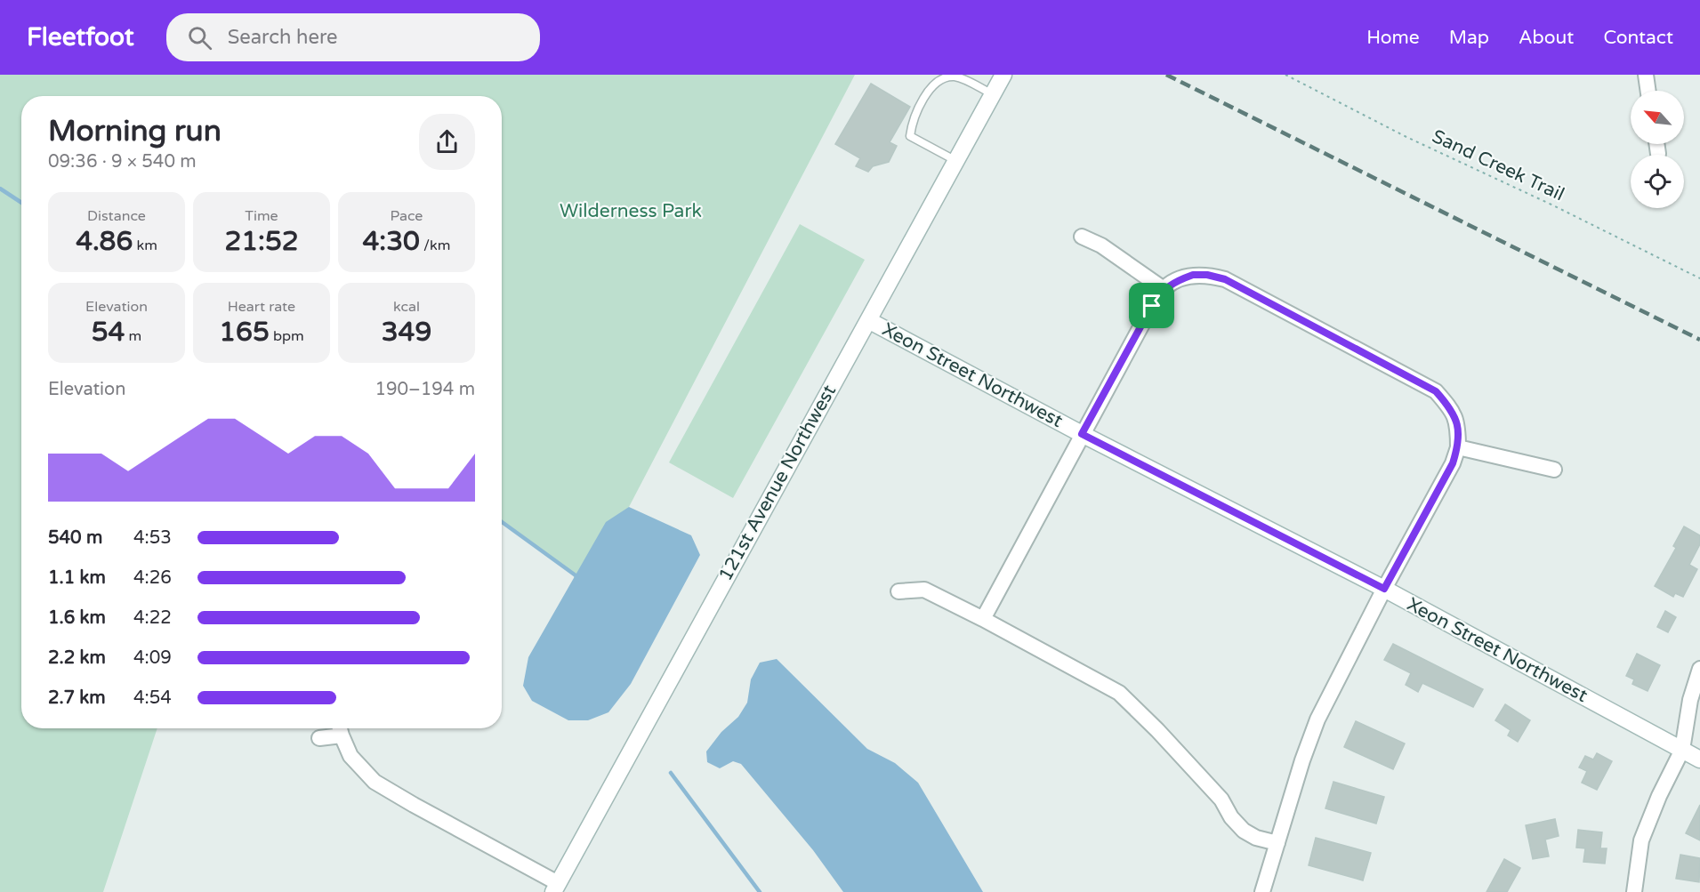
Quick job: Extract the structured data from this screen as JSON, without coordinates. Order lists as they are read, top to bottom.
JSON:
{
  "streets": {
    "street": ["Xeon Street Northwest", "121st Avenue Northwest"],
    "path": ["Sand Creek Trail"]
  },
  "crossings": [
    ["Xeon Street Northwest", "121st Avenue Northwest"]
  ],
  "parks": ["Wilderness Park"],
  "north": "top left",
  "page": {
    "header": "Fleetfoot",
    "search": "Search here",
    "nav": [
      "Home",
      "Map",
      "About",
      "Contact"
    ],
    "heading": ["Morning run", "09:36 · 9 × 540 m"],
    "stats": [
      ["Distance", "4.86 km"],
      ["Time", "21:52"],
      ["Pace", "4:30 /km"],
      ["Elevation", "54 m"],
      ["Heart rate", "165 bpm"],
      ["kcal", "349"]
    ],
    "chart": ["Elevation", "190–194 m"],
    "list": [
      {
        "name": "540 m",
        "note": "4:53"
      },
      {
        "name": "1.1 km",
        "note": "4:26"
      },
      {
        "name": "1.6 km",
        "note": "4:22"
      },
      {
        "name": "2.2 km",
        "note": "4:09"
      },
      {
        "name": "2.7 km",
        "note": "4:54"
      }
    ]
  }
}
